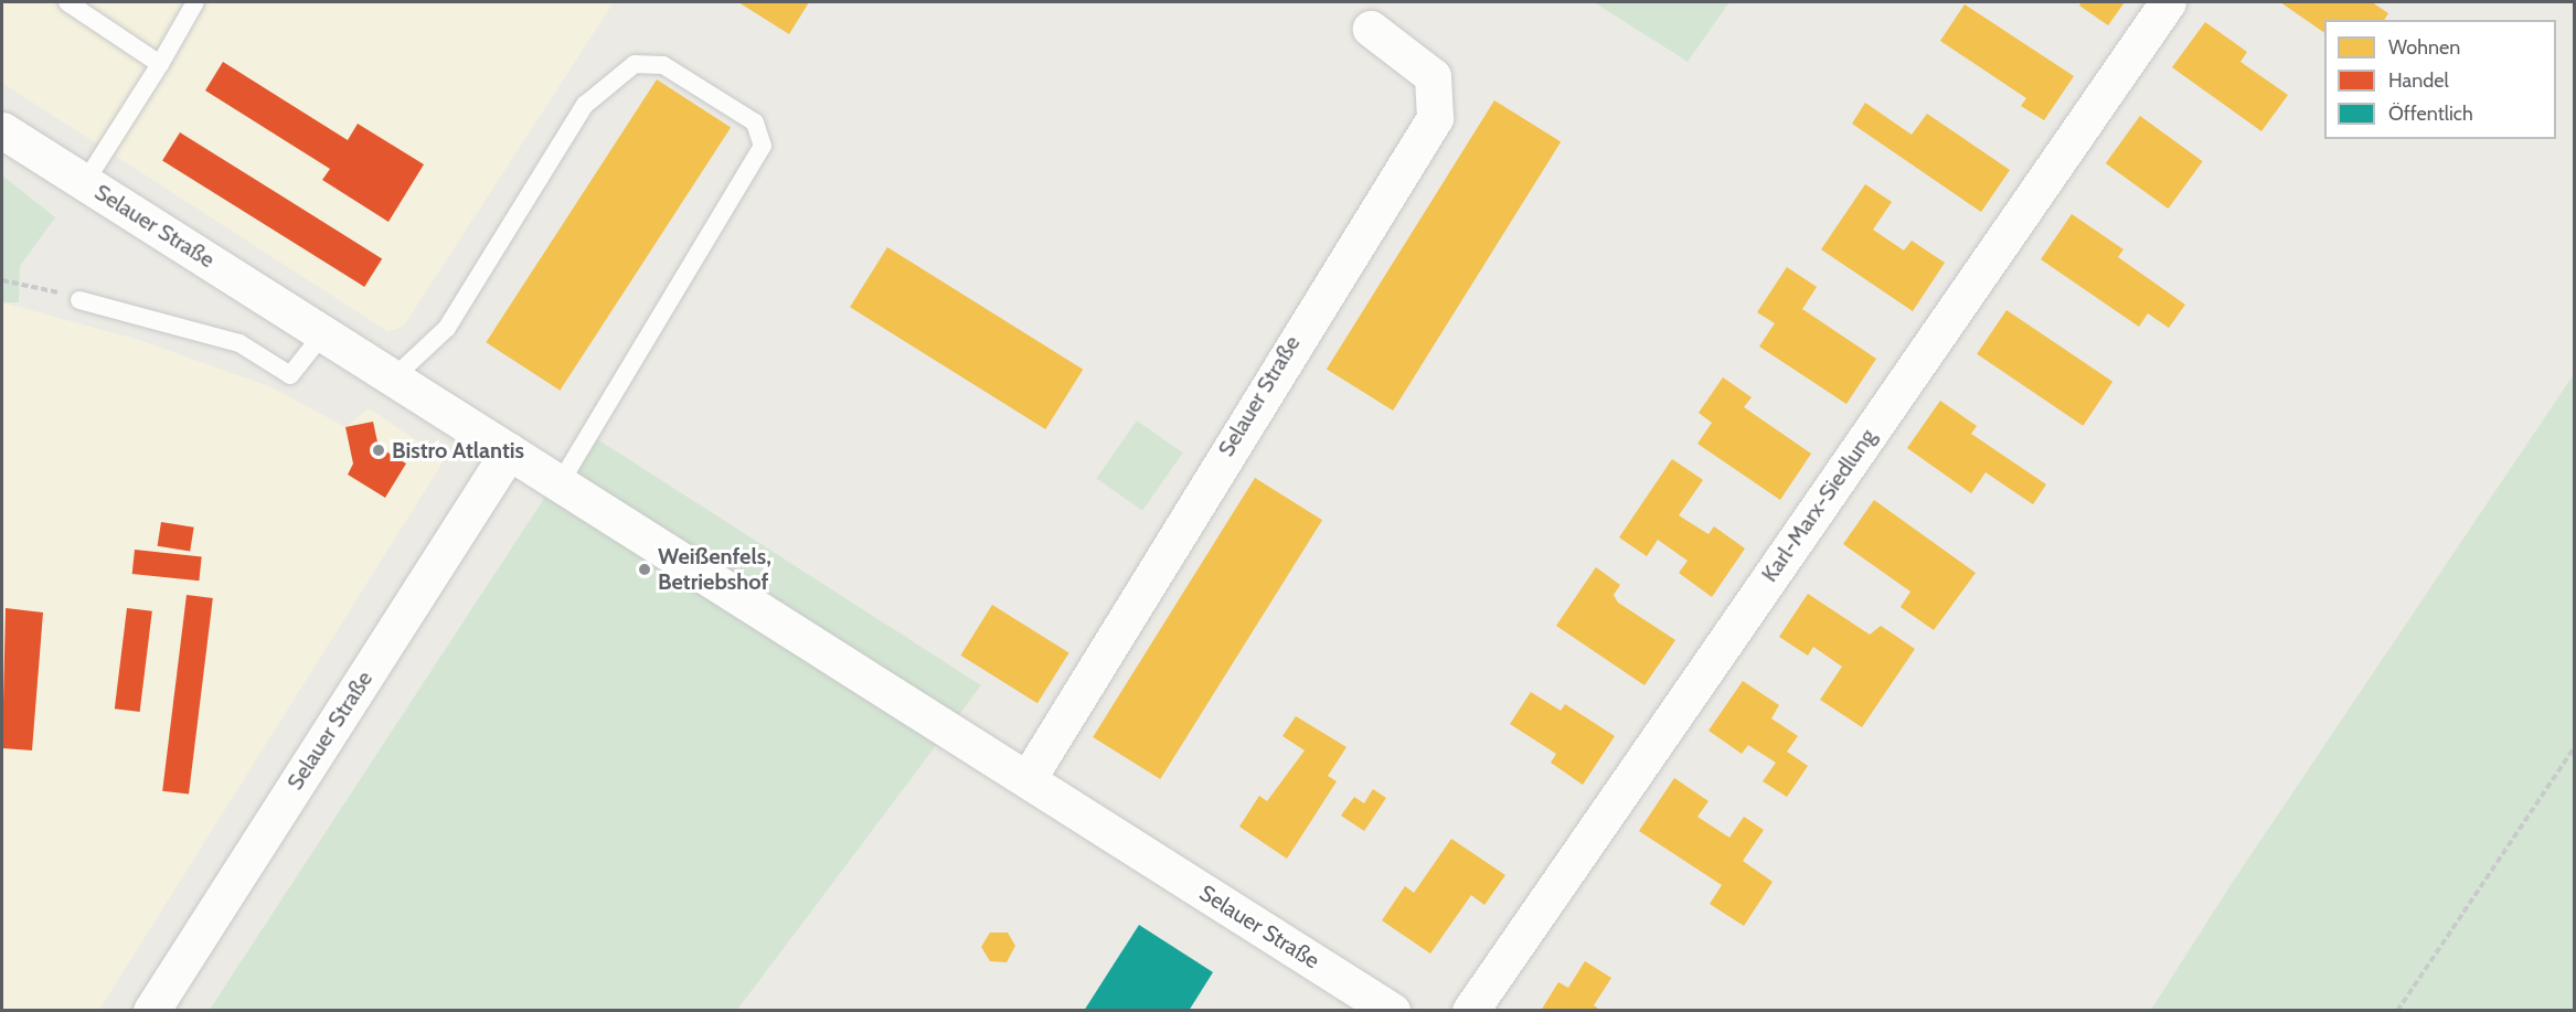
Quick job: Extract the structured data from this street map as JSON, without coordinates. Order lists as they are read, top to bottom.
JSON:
{
  "streets": {
    "street": ["Selauer Straße", "Karl-Marx-Siedlung"]
  },
  "places": ["Bistro Atlantis", "Weißenfels, Betriebshof"],
  "legend": ["Wohnen", "Handel", "Öffentlich"]
}
